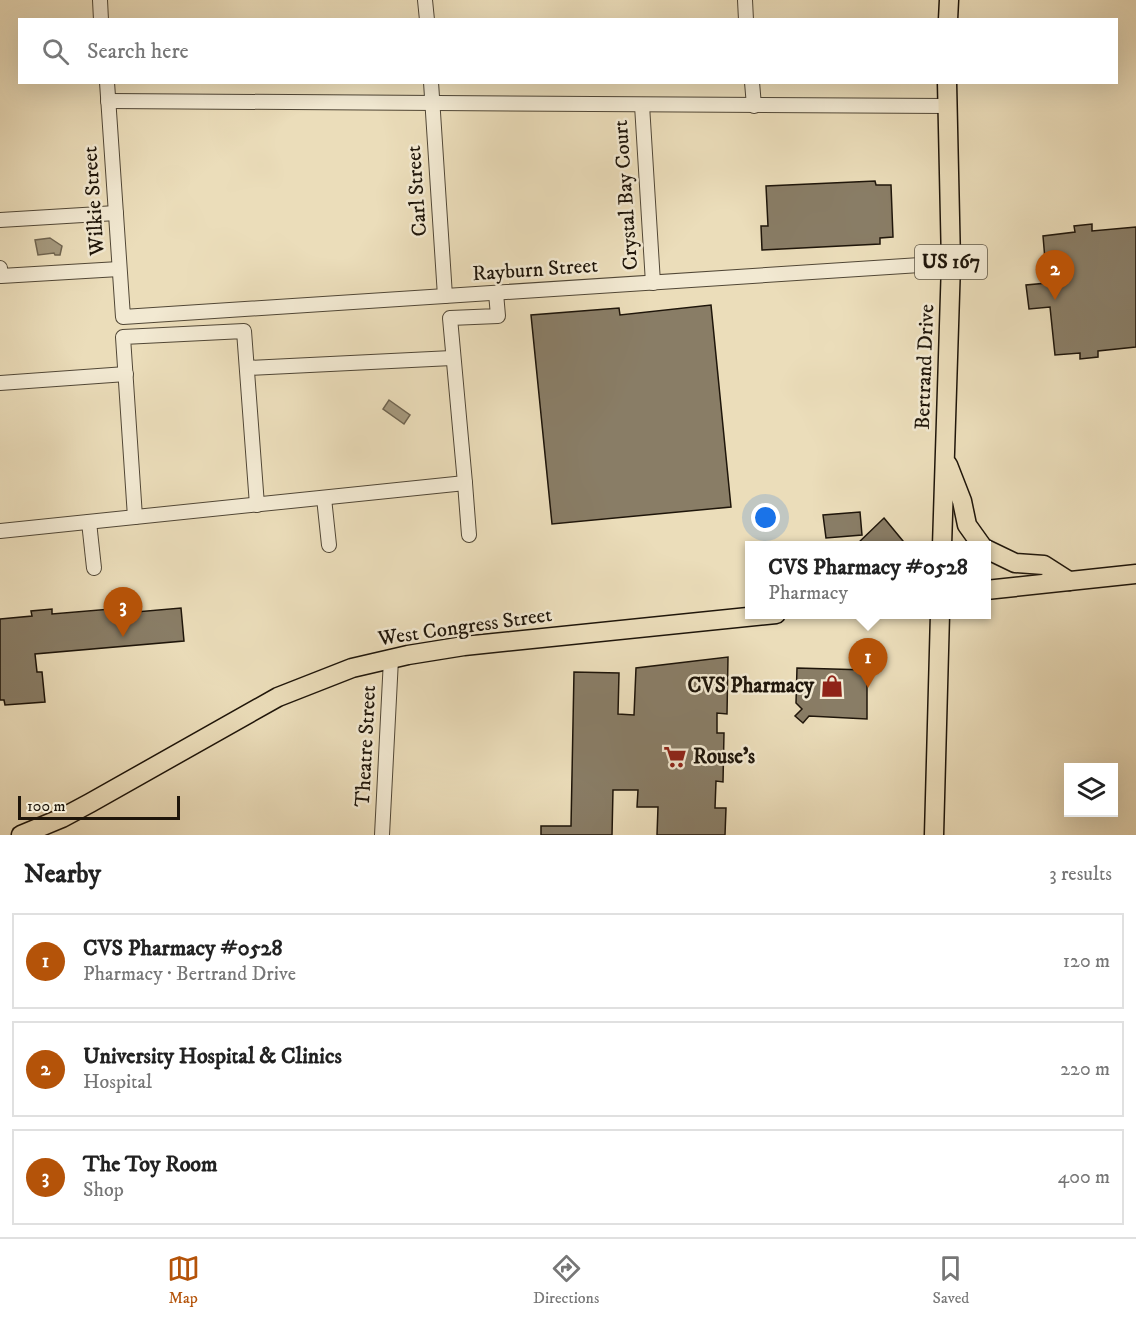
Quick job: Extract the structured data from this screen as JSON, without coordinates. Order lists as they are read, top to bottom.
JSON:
{
  "streets": {
    "main road": ["US 167", "Bertrand Drive", "West Congress Street"],
    "street": [
      "Carl Street",
      "Crystal Bay Court",
      "Wilkie Street",
      "Rayburn Street",
      "Theatre Street"
    ]
  },
  "crossings": [
    ["Carl Street", "Rayburn Street"],
    ["Crystal Bay Court", "Rayburn Street"],
    ["Wilkie Street", "Rayburn Street"],
    ["Rayburn Street", "Bertrand Drive"],
    ["West Congress Street", "Theatre Street"]
  ],
  "places": {
    "shop": ["CVS Pharmacy"],
    "supermarket": ["Rouse's"]
  },
  "scale_bar": "100 m",
  "page": {
    "search": "Search here",
    "pins": ["2", "3", "1"],
    "popup": ["CVS Pharmacy #0528", "Pharmacy"],
    "scale": "100 m",
    "heading": ["Nearby", "3 results"],
    "list": [
      {
        "mark": "1",
        "name": "CVS Pharmacy #0528",
        "note": "Pharmacy · Bertrand Drive",
        "value": "120 m"
      },
      {
        "mark": "2",
        "name": "University Hospital & Clinics",
        "note": "Hospital",
        "value": "220 m"
      },
      {
        "mark": "3",
        "name": "The Toy Room",
        "note": "Shop",
        "value": "400 m"
      }
    ],
    "nav": ["Map", "Directions", "Saved"]
  }
}
